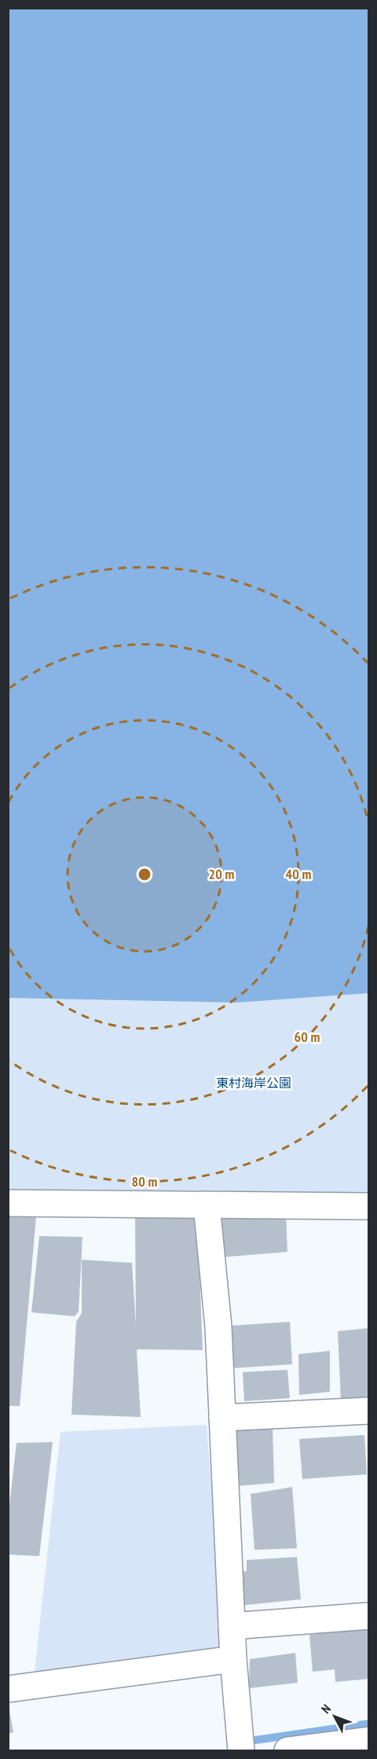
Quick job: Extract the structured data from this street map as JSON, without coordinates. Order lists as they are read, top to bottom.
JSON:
{
  "parks": ["東村海岸公園"],
  "north": "top left",
  "rings": [
    "20 m",
    "40 m",
    "60 m",
    "80 m"
  ]
}
